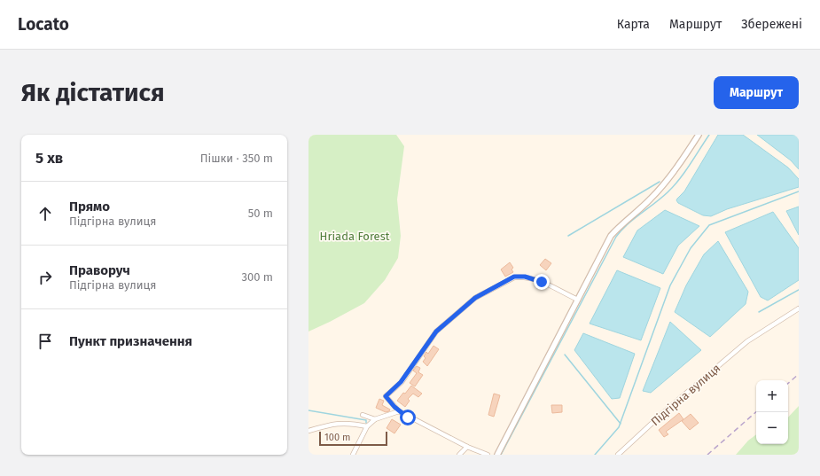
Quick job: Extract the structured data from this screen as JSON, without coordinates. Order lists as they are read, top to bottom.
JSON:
{
  "streets": {
    "street": ["Підгірна вулиця"]
  },
  "parks": ["Hriada Forest"],
  "scale_bar": "100 m",
  "page": {
    "header": "Locato",
    "nav": ["Карта", "Маршрут", "Збережені"],
    "buttons": "Маршрут",
    "title": "Як дістатися",
    "heading": ["5 хв", "Пішки · 350 m"],
    "list": [
      ["Прямо", "Підгірна вулиця", "50 m"],
      ["Праворуч", "Підгірна вулиця", "300 m"],
      "Пункт призначення"
    ],
    "map_buttons": ["+", "−"],
    "scale": "100 m"
  }
}
